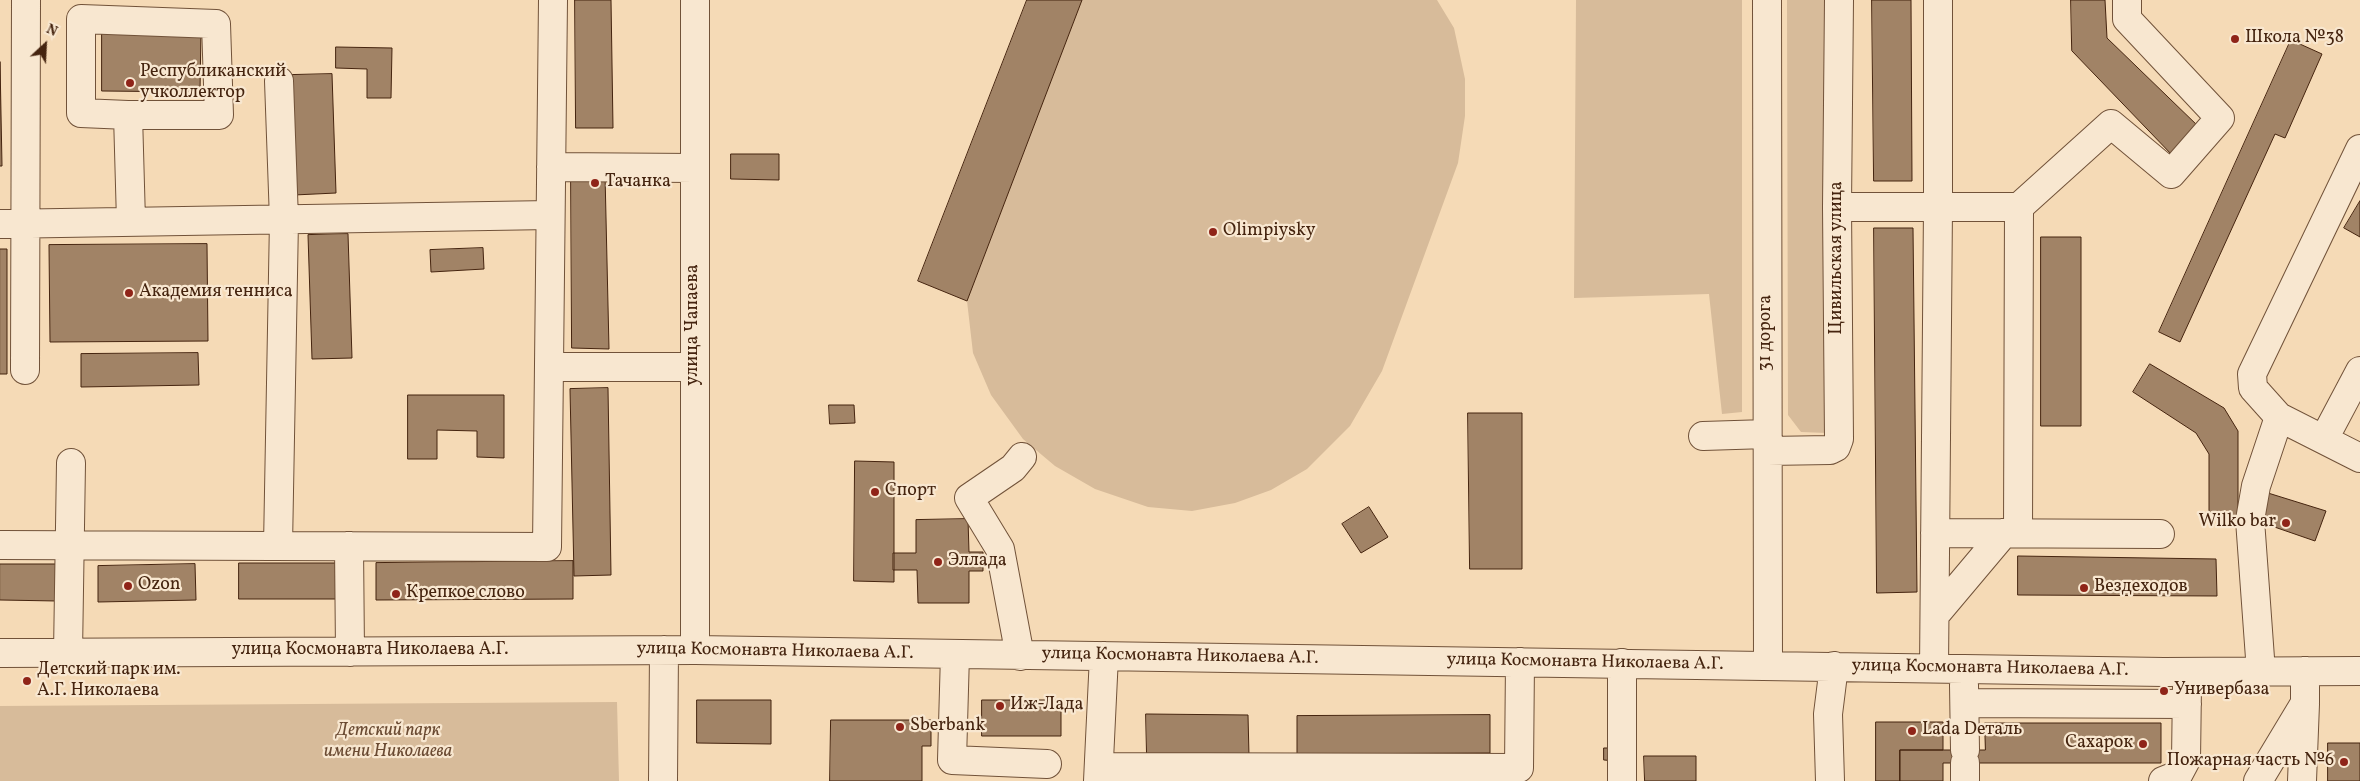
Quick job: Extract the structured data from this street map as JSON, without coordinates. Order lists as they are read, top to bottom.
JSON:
{
  "streets": {
    "street": [
      "Цивильская улица",
      "улица Чапаева",
      "31 дорога",
      "улица Космонавта Николаева А.Г."
    ]
  },
  "crossings": [
    ["Цивильская улица", "31 дорога"],
    ["улица Чапаева", "улица Космонавта Николаева А.Г."],
    ["31 дорога", "улица Космонавта Николаева А.Г."]
  ],
  "parks": ["Детский парк имени Николаева"],
  "places": [
    "Школа №38",
    "Республиканский учколлектор",
    "Тачанка",
    "Olimpiysky",
    "Академия тенниса",
    "Спорт",
    "Wilko bar",
    "Эллада",
    "Ozon",
    "Вездеходов",
    "Крепкое слово",
    "Детский парк им. А.Г. Николаева",
    "Универбаза",
    "Иж-Лада",
    "Sberbank",
    "Lada Dеталь",
    "Сахарок",
    "Пожарная часть №6"
  ],
  "north": "top right"
}
